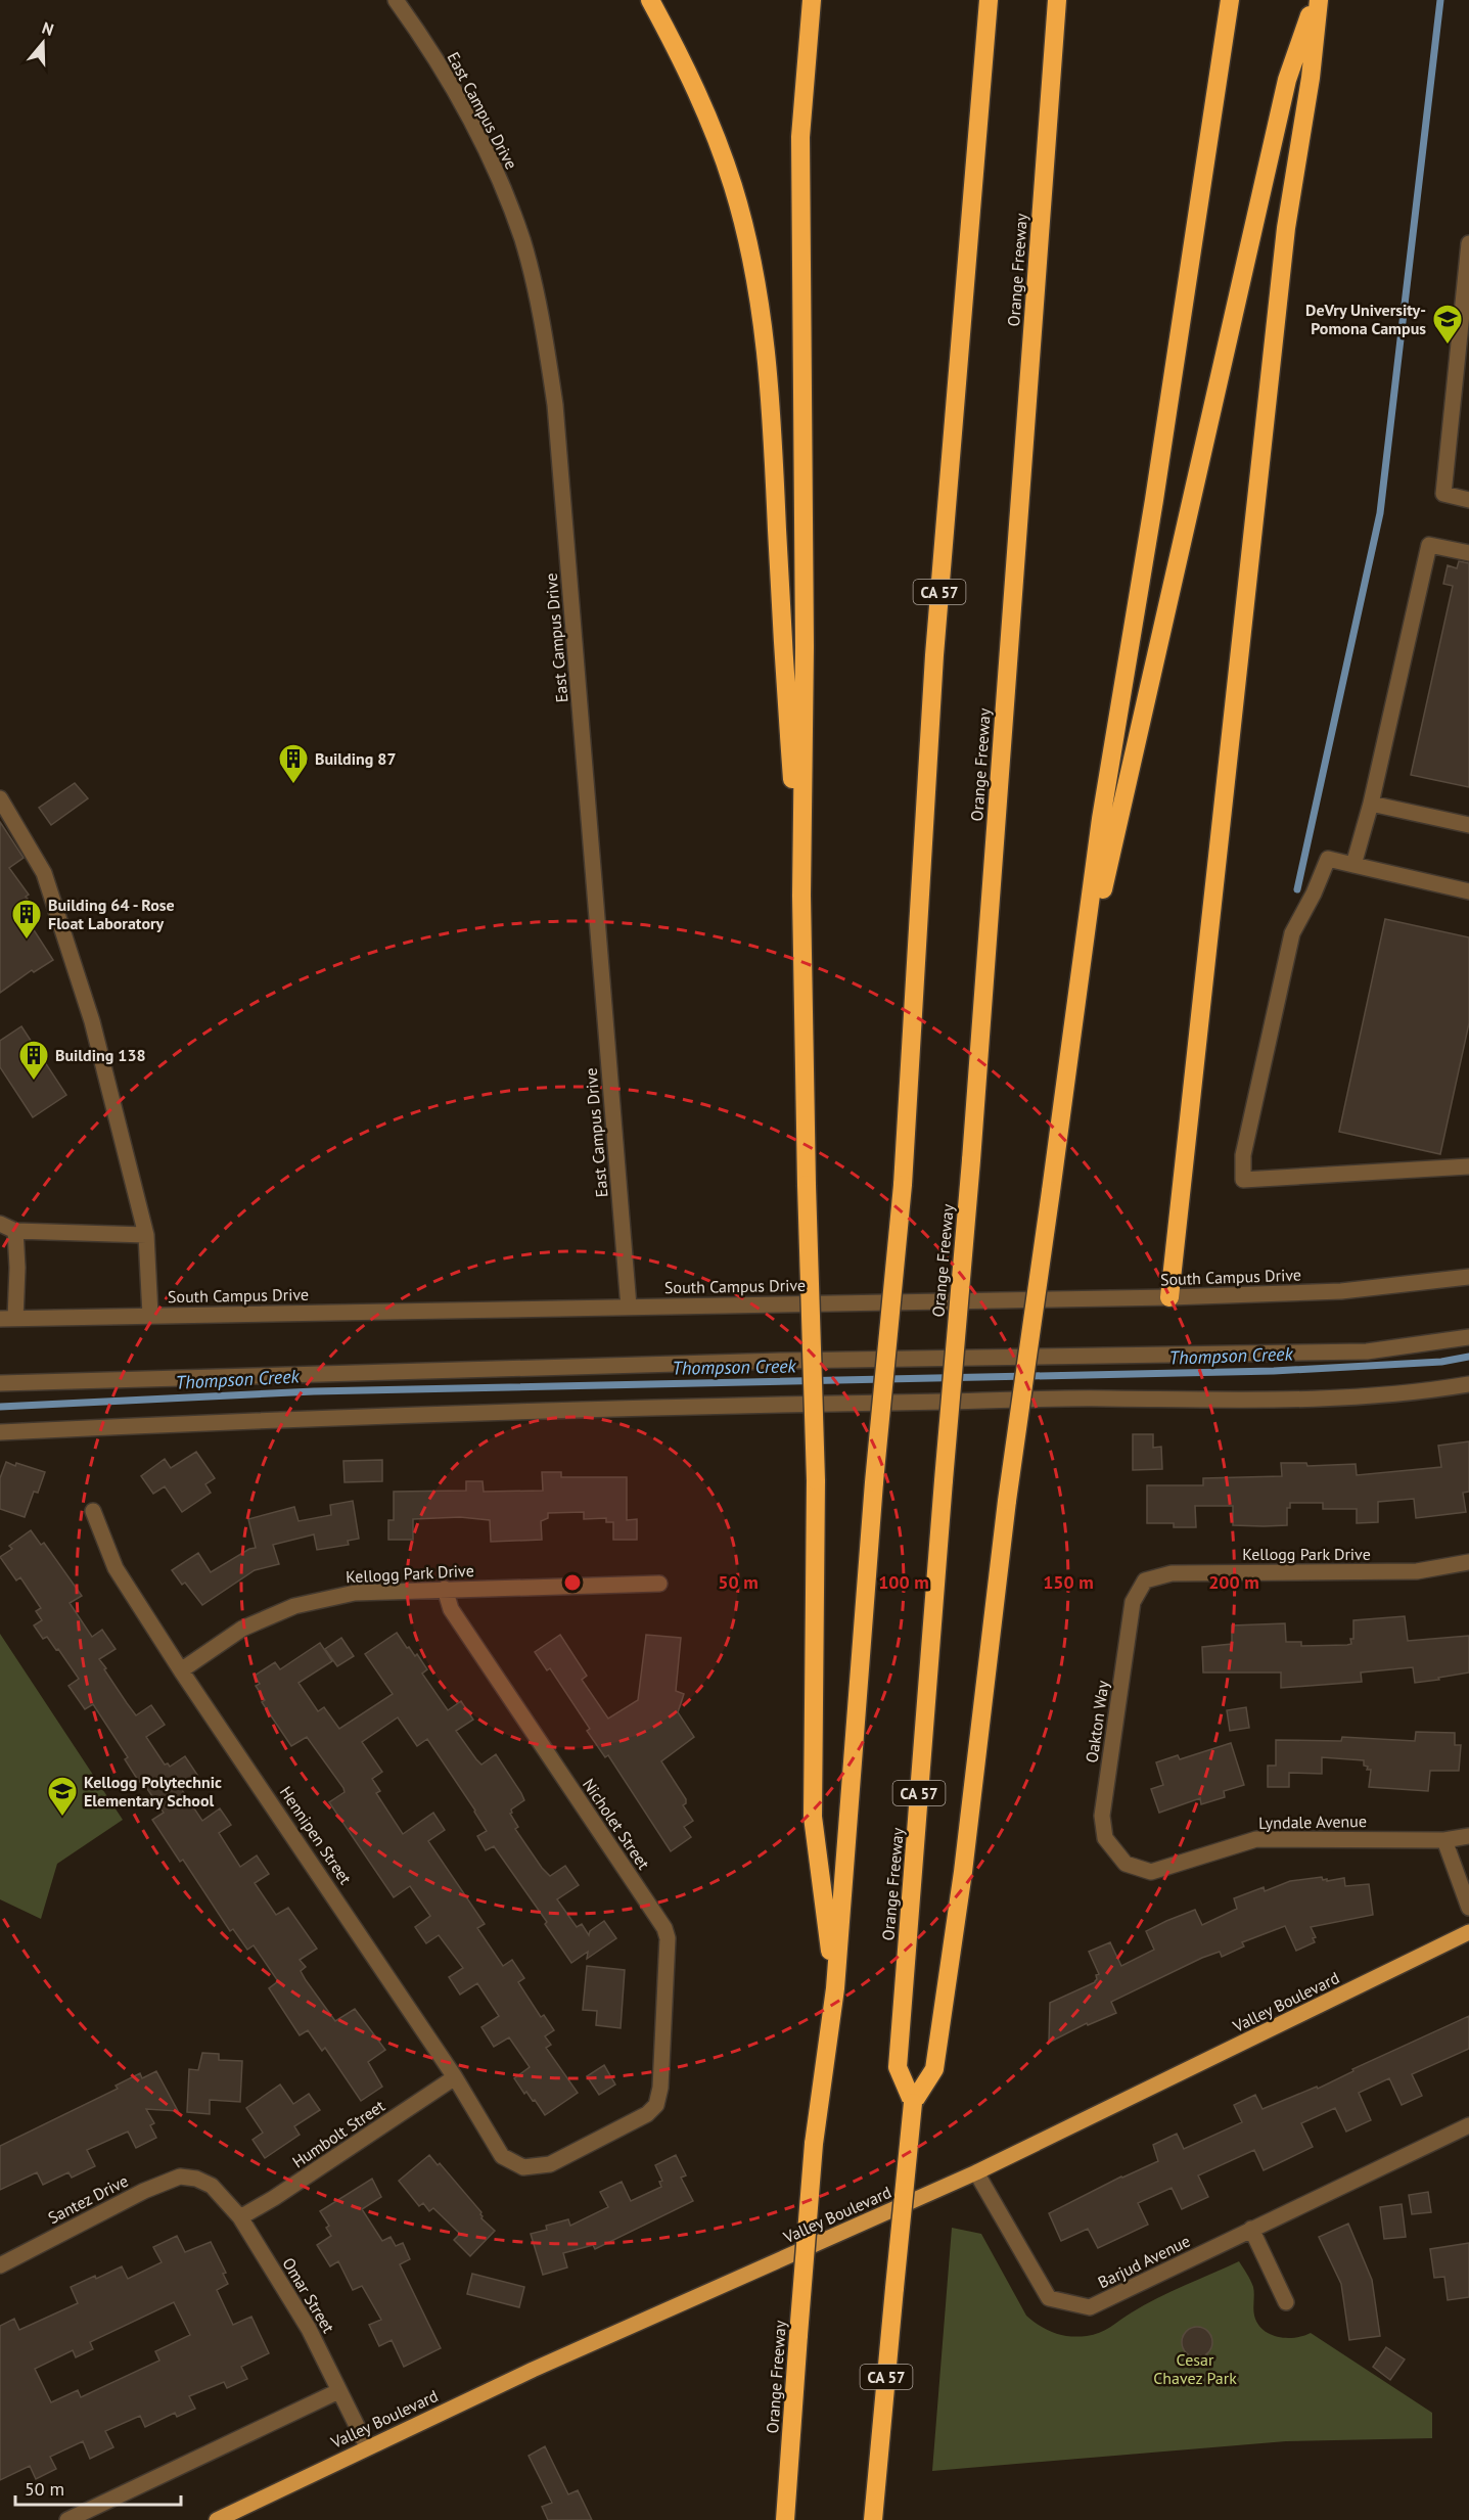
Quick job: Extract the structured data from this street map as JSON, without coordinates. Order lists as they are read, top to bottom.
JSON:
{
  "streets": {
    "highway": ["Orange Freeway", "CA 57"],
    "main road": ["Valley Boulevard"],
    "street": [
      "East Campus Drive",
      "South Campus Drive",
      "Kellogg Park Drive",
      "Oakton Way",
      "Lyndale Avenue",
      "Nicholet Street",
      "Hennipen Street",
      "Humbolt Street",
      "Santez Drive",
      "Barjud Avenue",
      "Omar Street"
    ]
  },
  "crossings": [
    ["East Campus Drive", "South Campus Drive"],
    ["Kellogg Park Drive", "Oakton Way"],
    ["Kellogg Park Drive", "Nicholet Street"],
    ["Kellogg Park Drive", "Hennipen Street"],
    ["Oakton Way", "Lyndale Avenue"],
    ["Nicholet Street", "Hennipen Street"],
    ["Hennipen Street", "Humbolt Street"],
    ["Valley Boulevard", "Barjud Avenue"],
    ["Valley Boulevard", "Omar Street"],
    ["Humbolt Street", "Omar Street"],
    ["Santez Drive", "Omar Street"]
  ],
  "water": ["Thompson Creek"],
  "parks": ["Cesar Chavez Park"],
  "places": {
    "school or university": ["DeVry University- Pomona Campus", "Kellogg Polytechnic Elementary School"],
    "building": ["Building 87", "Building 64 - Rose Float Laboratory", "Building 138"]
  },
  "scale_bar": "50 m",
  "north": "top",
  "rings": [
    "50 m",
    "100 m",
    "150 m",
    "200 m"
  ]
}
